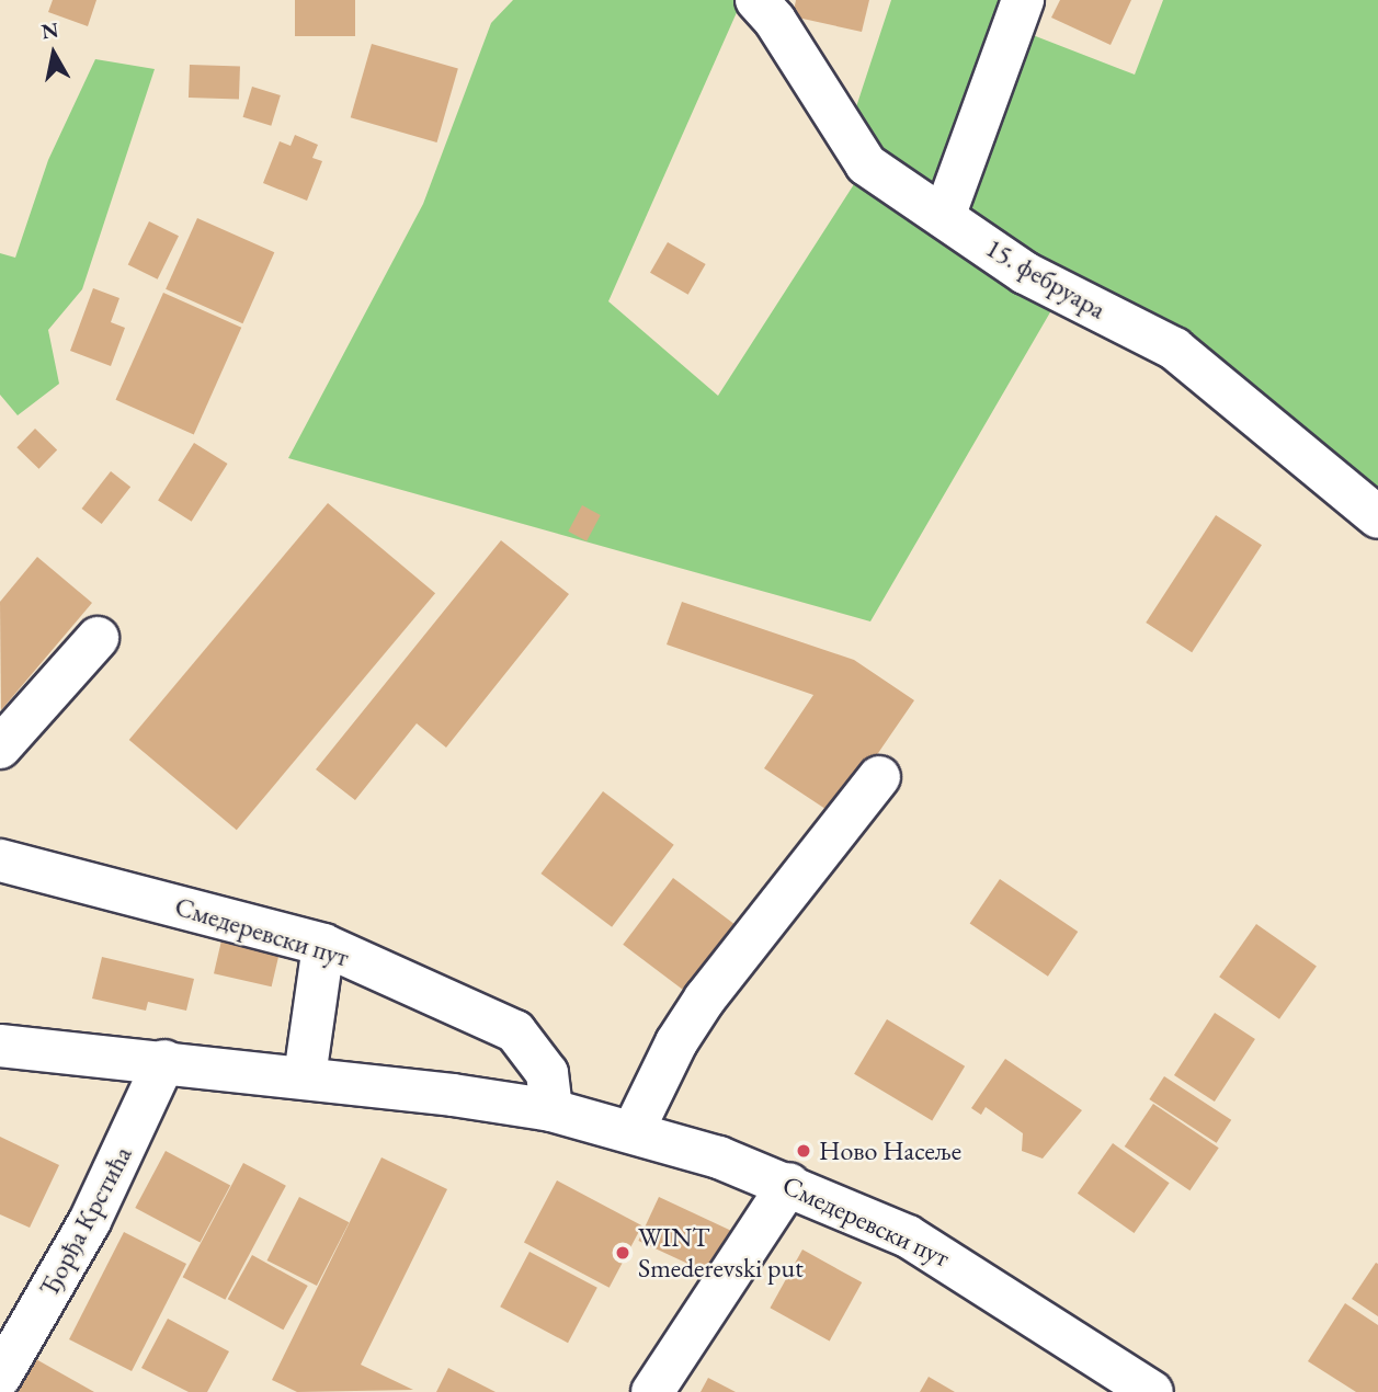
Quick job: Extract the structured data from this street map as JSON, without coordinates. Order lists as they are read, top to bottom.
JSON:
{
  "streets": {
    "street": ["15. фебруара", "Смедеревски пут", "Ђорђа Крстића"]
  },
  "crossings": [
    ["Смедеревски пут", "Ђорђа Крстића"]
  ],
  "places": ["Ново Насеље", "WINT Smederevski put"],
  "north": "top"
}
